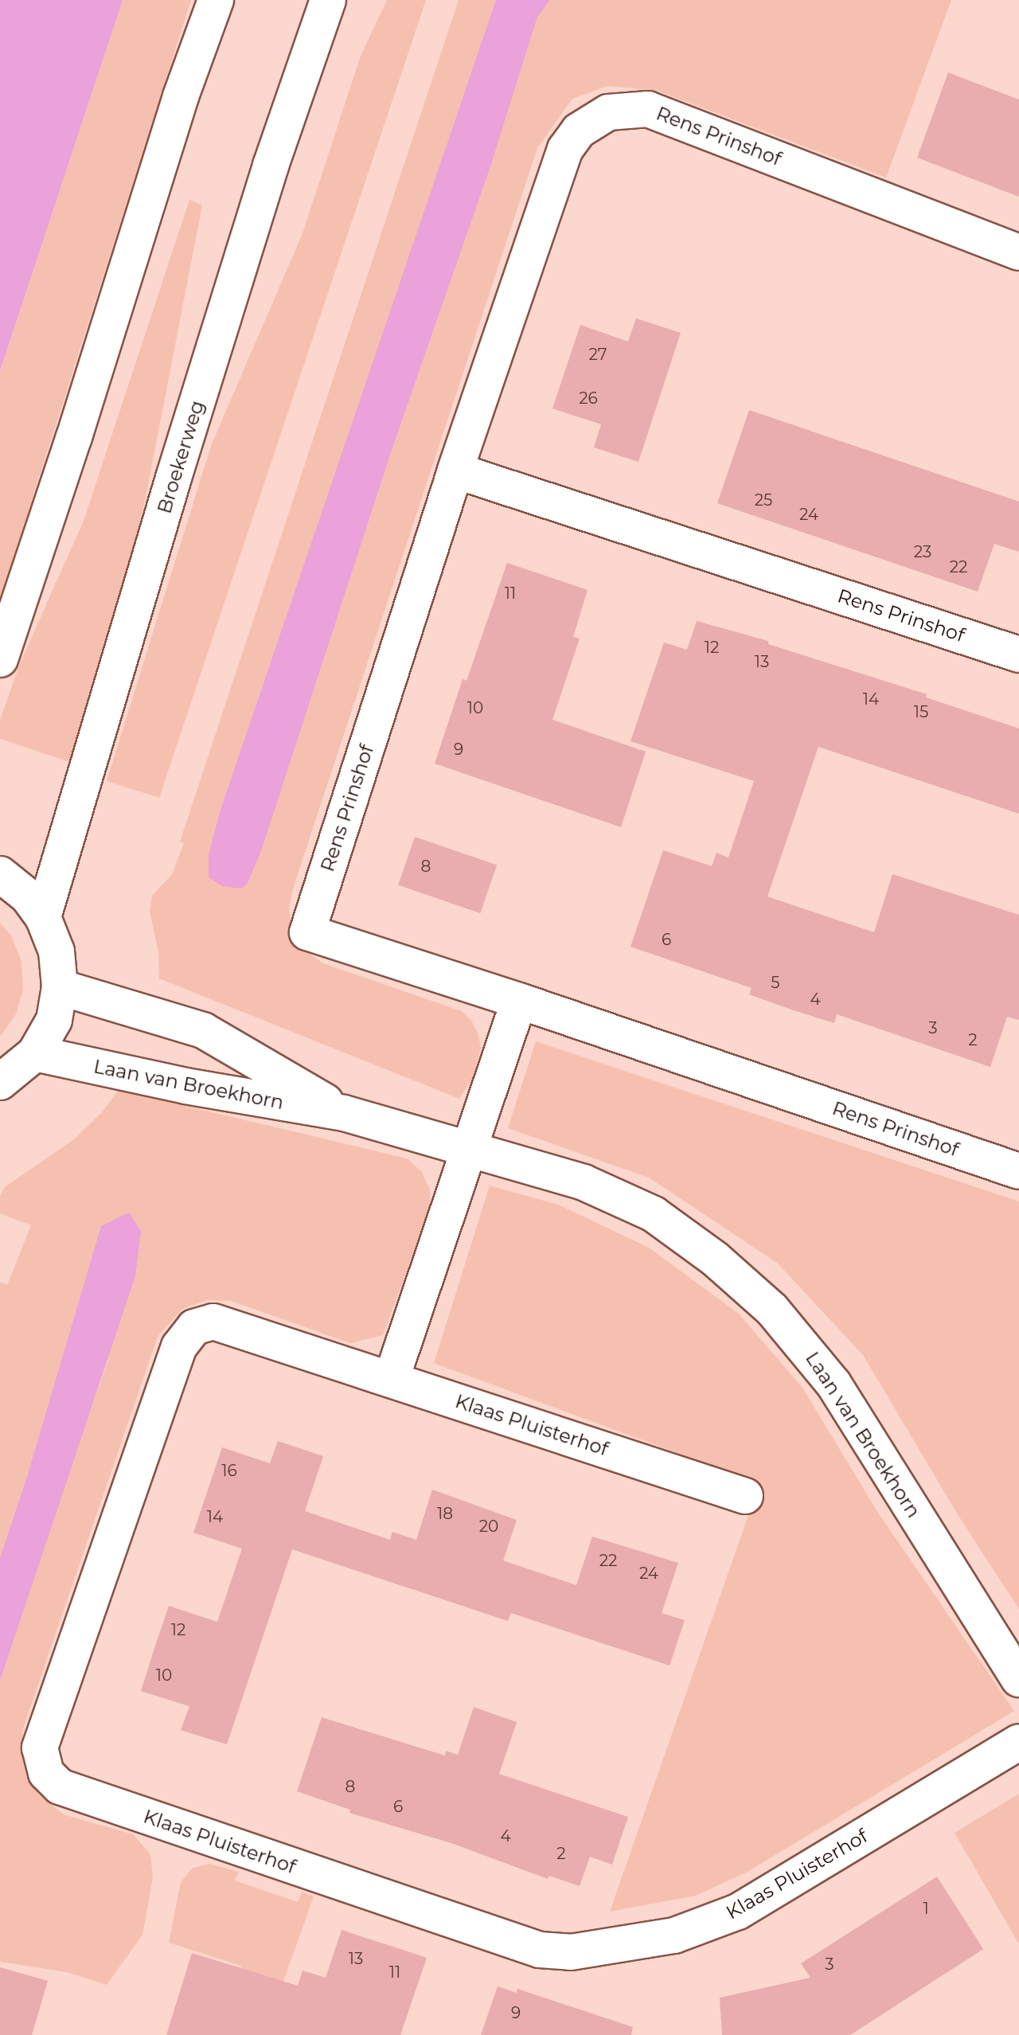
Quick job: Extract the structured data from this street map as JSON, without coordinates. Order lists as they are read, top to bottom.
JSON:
{
  "streets": {
    "street": [
      "Rens Prinshof",
      "Broekerweg",
      "Laan van Broekhorn",
      "Klaas Pluisterhof"
    ]
  },
  "house_numbers": [
    "27",
    "26",
    "25",
    "24",
    "23",
    "22",
    "11",
    "12",
    "13",
    "14",
    "10",
    "15",
    "9",
    "8",
    "6",
    "5",
    "4",
    "3",
    "2",
    "16",
    "18",
    "14",
    "20",
    "22",
    "24",
    "12",
    "10",
    "8",
    "6",
    "4",
    "2",
    "1",
    "13",
    "3",
    "11",
    "9"
  ]
}
